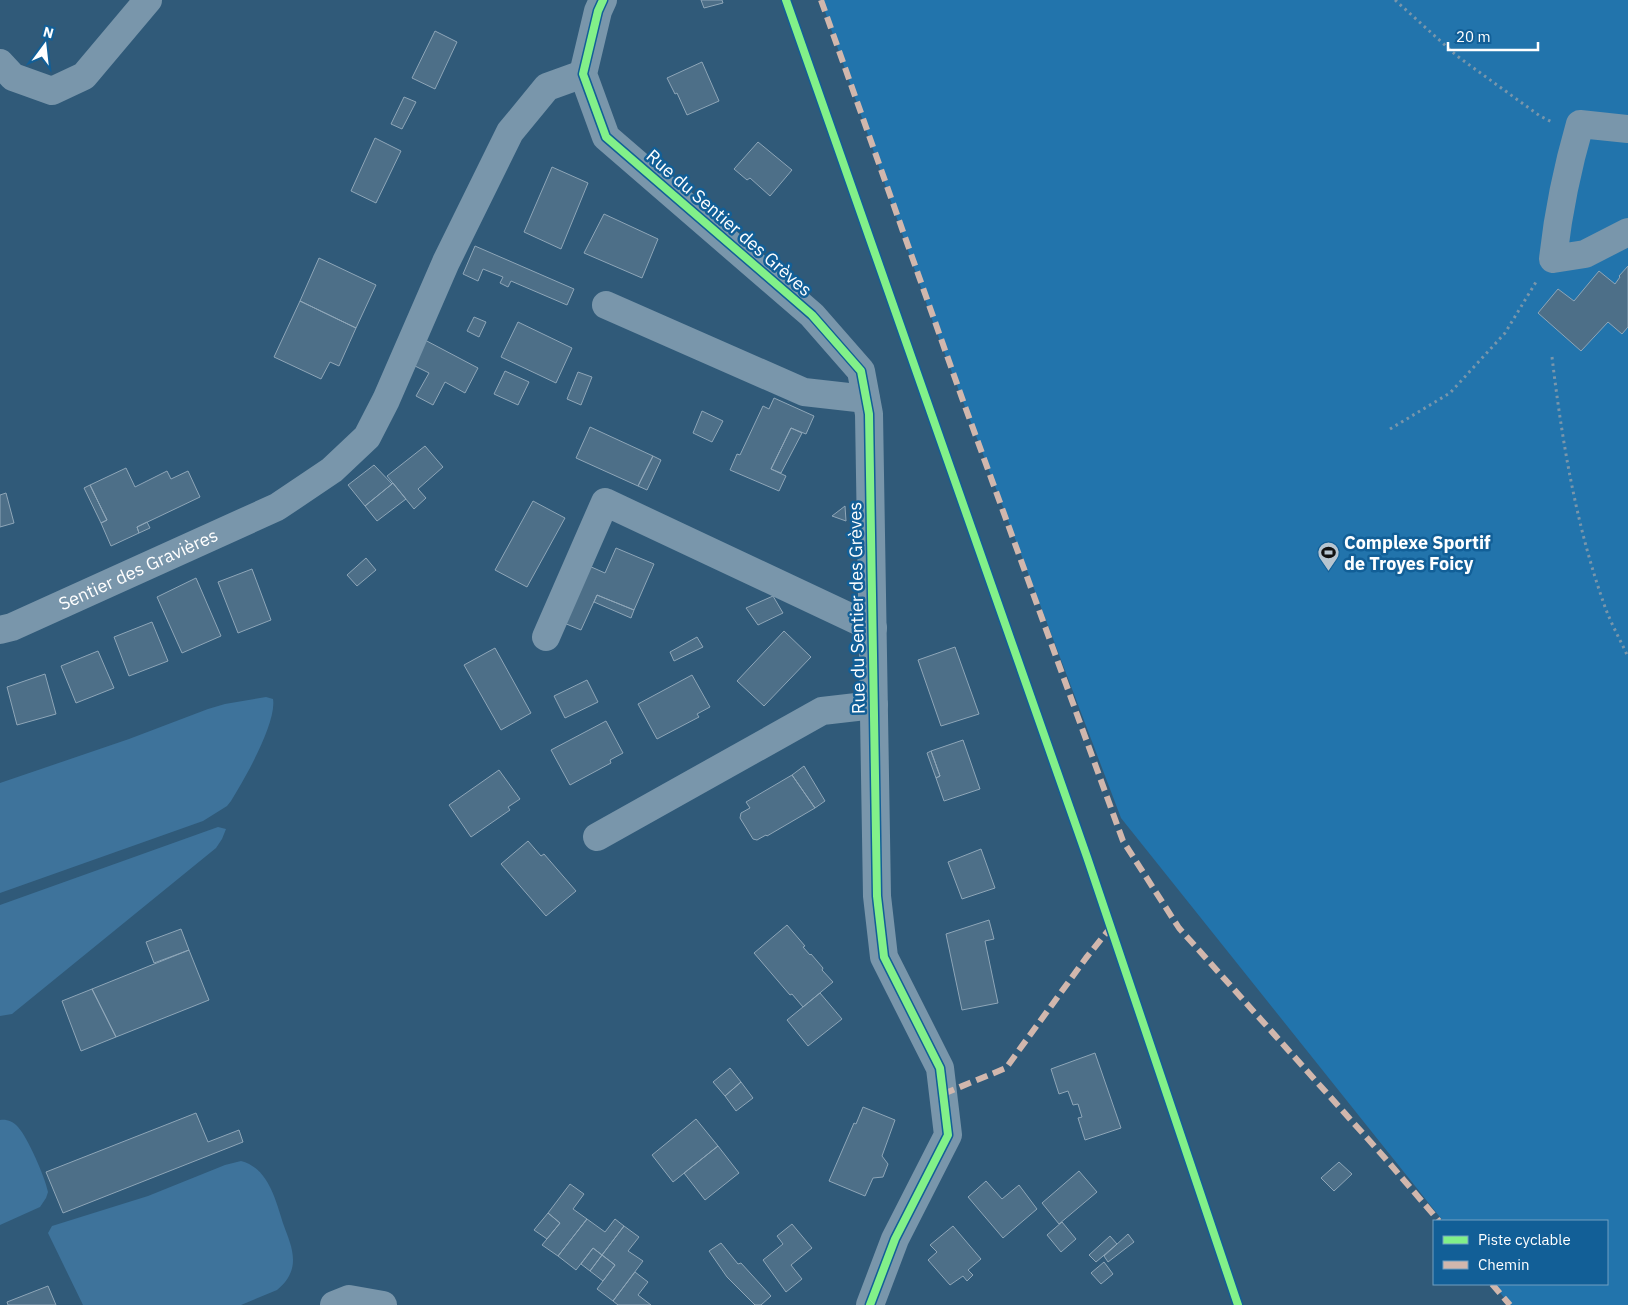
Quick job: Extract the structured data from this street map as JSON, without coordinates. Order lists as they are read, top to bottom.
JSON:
{
  "streets": {
    "street": ["Rue du Sentier des Grèves", "Sentier des Gravières"]
  },
  "crossings": [
    ["Rue du Sentier des Grèves", "Sentier des Gravières"]
  ],
  "places": {
    "sports": ["Complexe Sportif de Troyes Foicy"]
  },
  "legend": ["Piste cyclable", "Chemin"],
  "scale_bar": "20 m",
  "north": "top"
}
